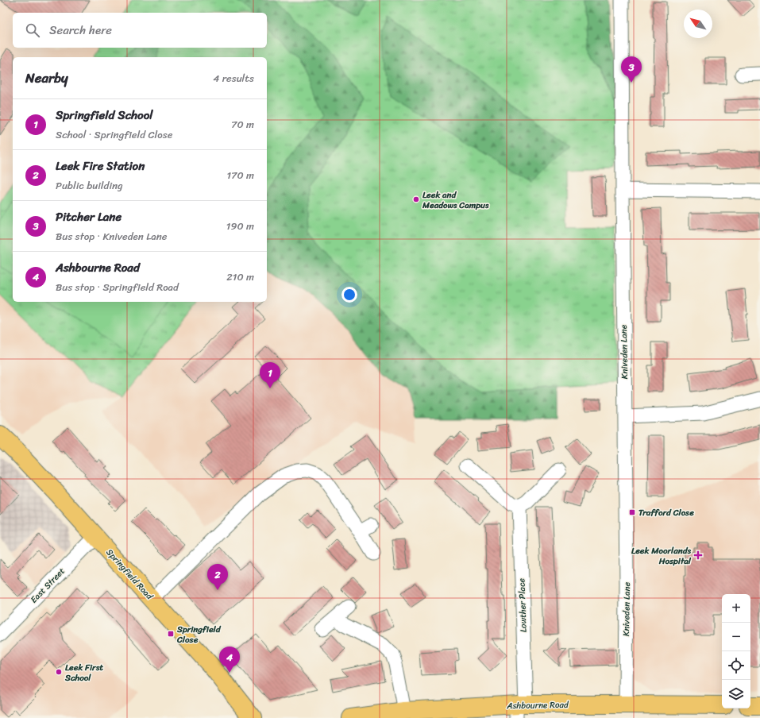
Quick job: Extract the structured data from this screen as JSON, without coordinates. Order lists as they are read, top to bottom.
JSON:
{
  "streets": {
    "highway": ["Springfield Road", "Ashbourne Road"],
    "street": ["Kniveden Lane", "East Street", "Lowther Place"]
  },
  "crossings": [
    ["Kniveden Lane", "Ashbourne Road"],
    ["Springfield Road", "East Street"],
    ["Lowther Place", "Ashbourne Road"]
  ],
  "places": {
    "other": ["Leek and Meadows Campus", "Leek First School"],
    "transit": ["Trafford Close", "Springfield Close"],
    "health": ["Leek Moorlands Hospital"]
  },
  "north": "top left",
  "page": {
    "search": "Search here",
    "pins": [
      "3",
      "1",
      "2",
      "4"
    ],
    "heading": ["Nearby", "4 results"],
    "list": [
      {
        "mark": "1",
        "name": "Springfield School",
        "note": "School · Springfield Close",
        "value": "70 m"
      },
      {
        "mark": "2",
        "name": "Leek Fire Station",
        "note": "Public building",
        "value": "170 m"
      },
      {
        "mark": "3",
        "name": "Pitcher Lane",
        "note": "Bus stop · Kniveden Lane",
        "value": "190 m"
      },
      {
        "mark": "4",
        "name": "Ashbourne Road",
        "note": "Bus stop · Springfield Road",
        "value": "210 m"
      }
    ],
    "map_buttons": ["+", "−"]
  }
}
